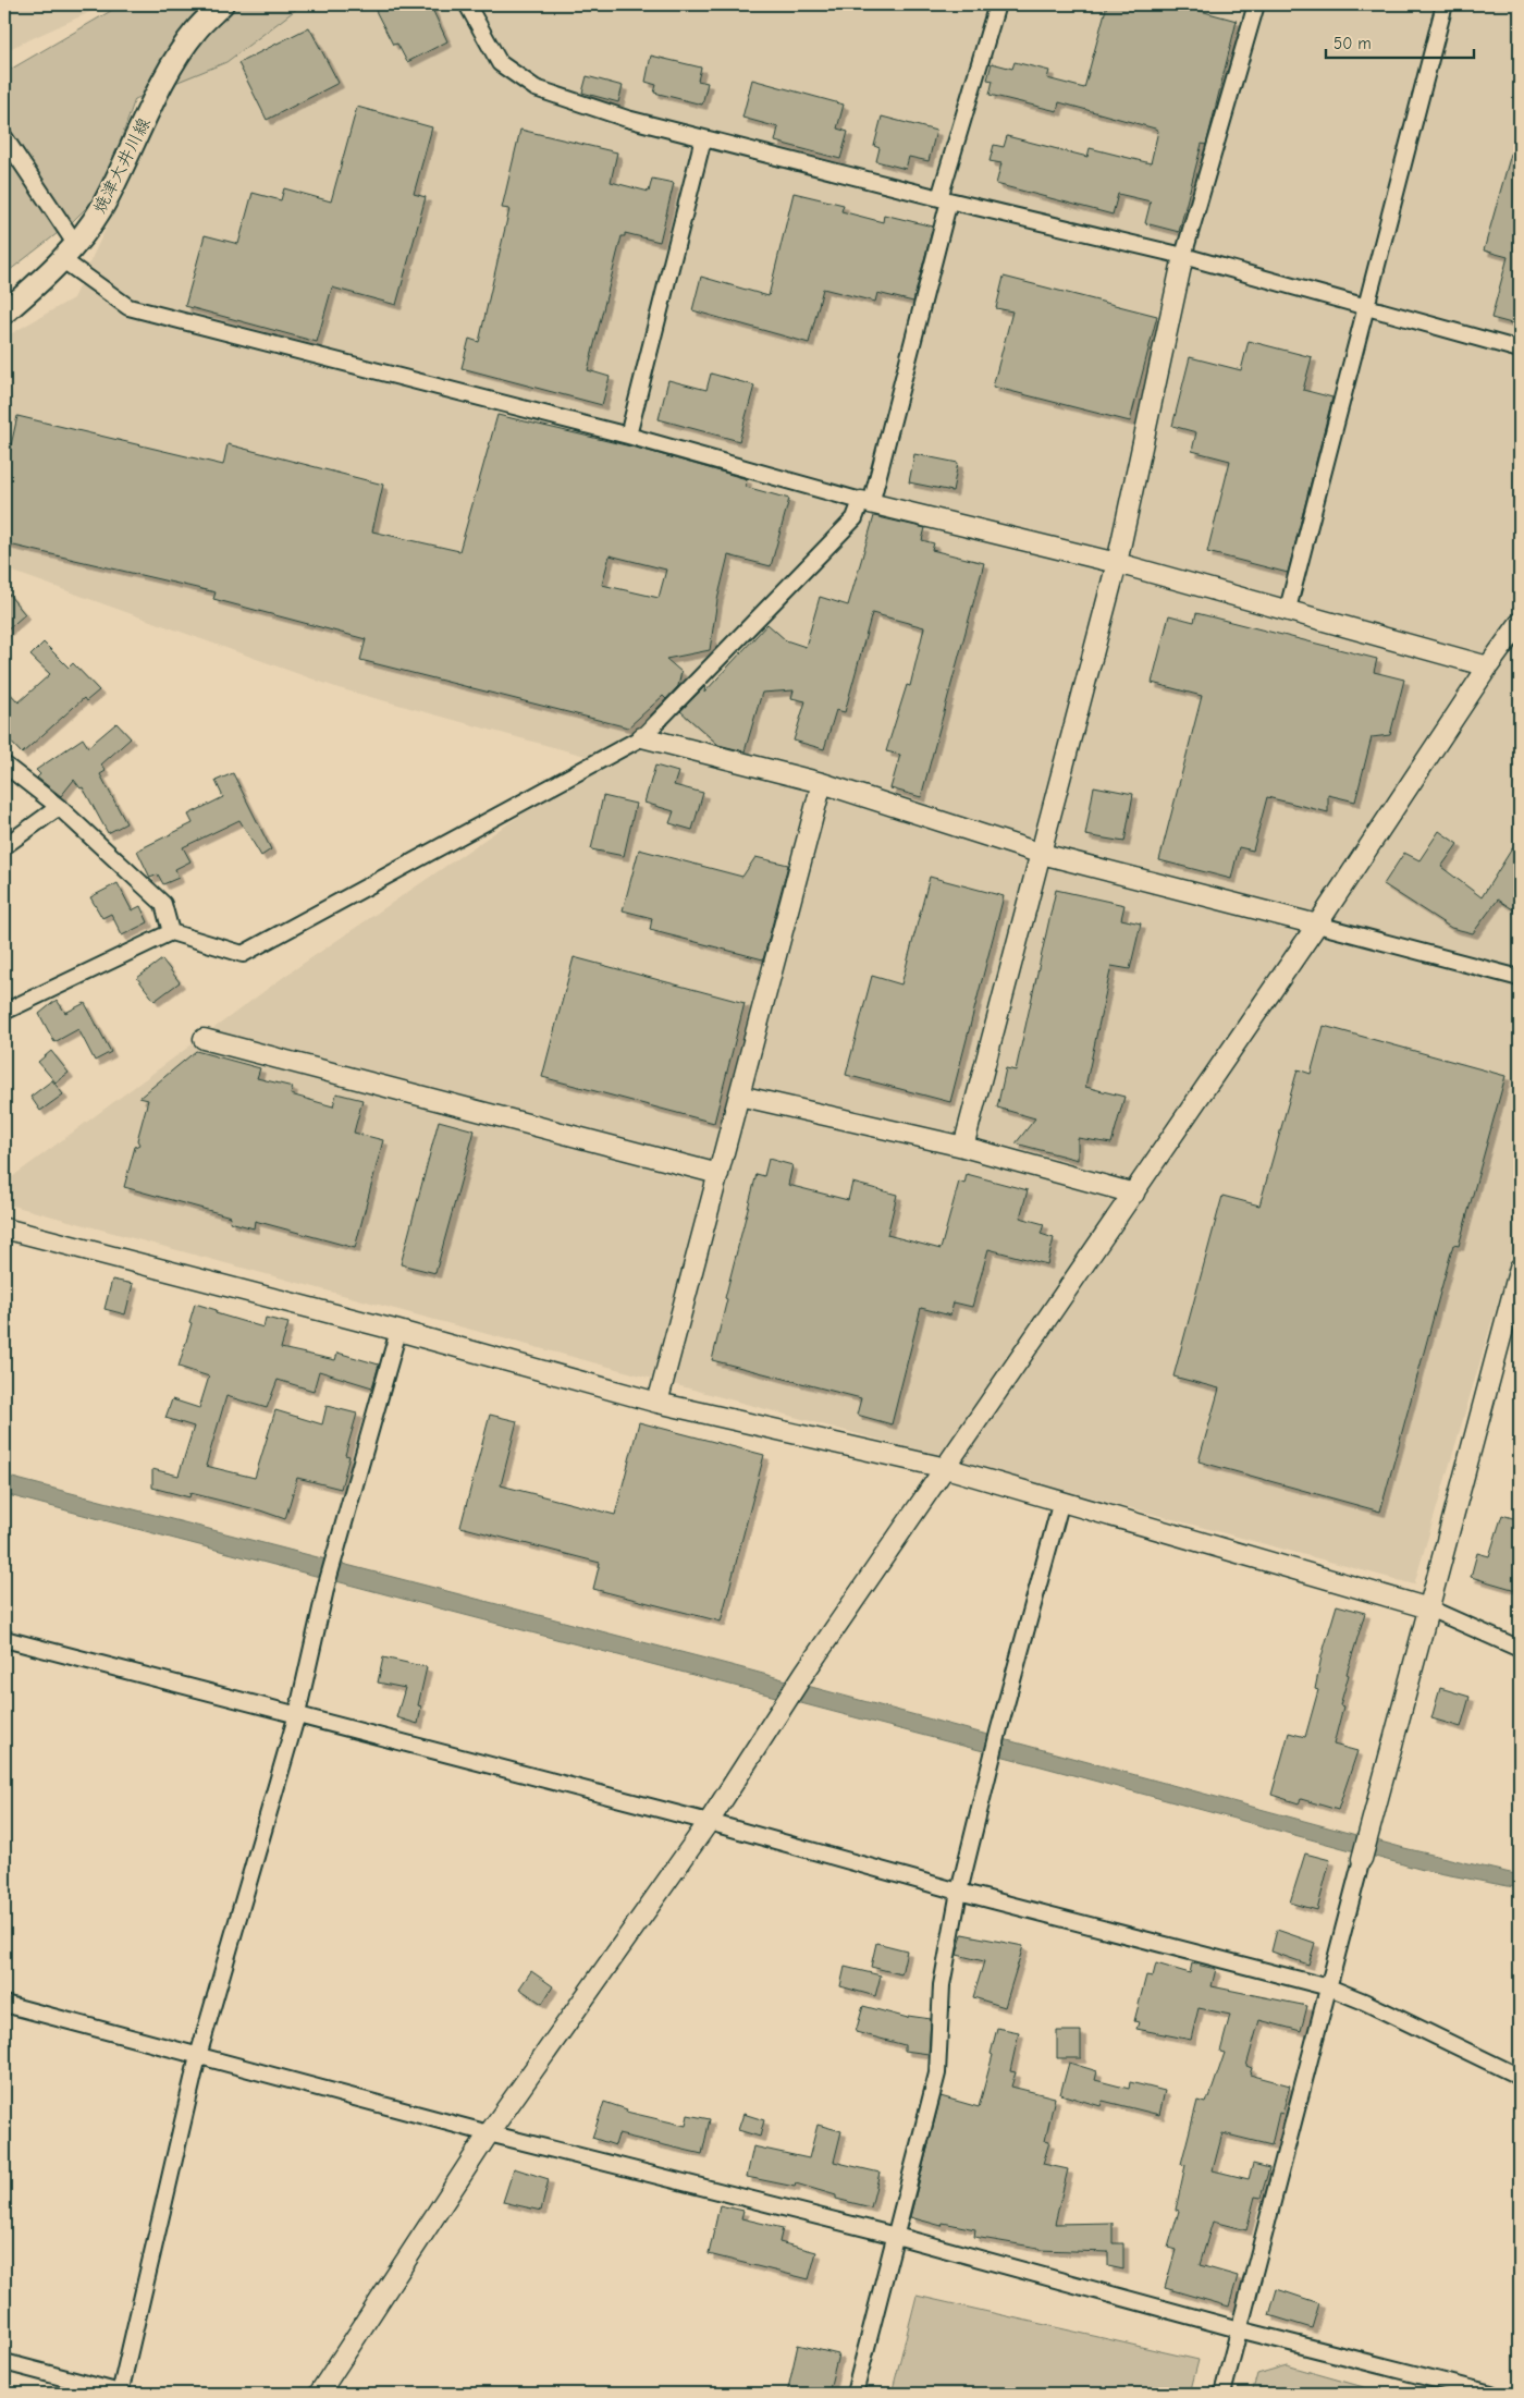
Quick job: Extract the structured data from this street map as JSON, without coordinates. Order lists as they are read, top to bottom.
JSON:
{
  "streets": {
    "main road": ["焼津大井川線"]
  },
  "scale_bar": "50 m"
}
